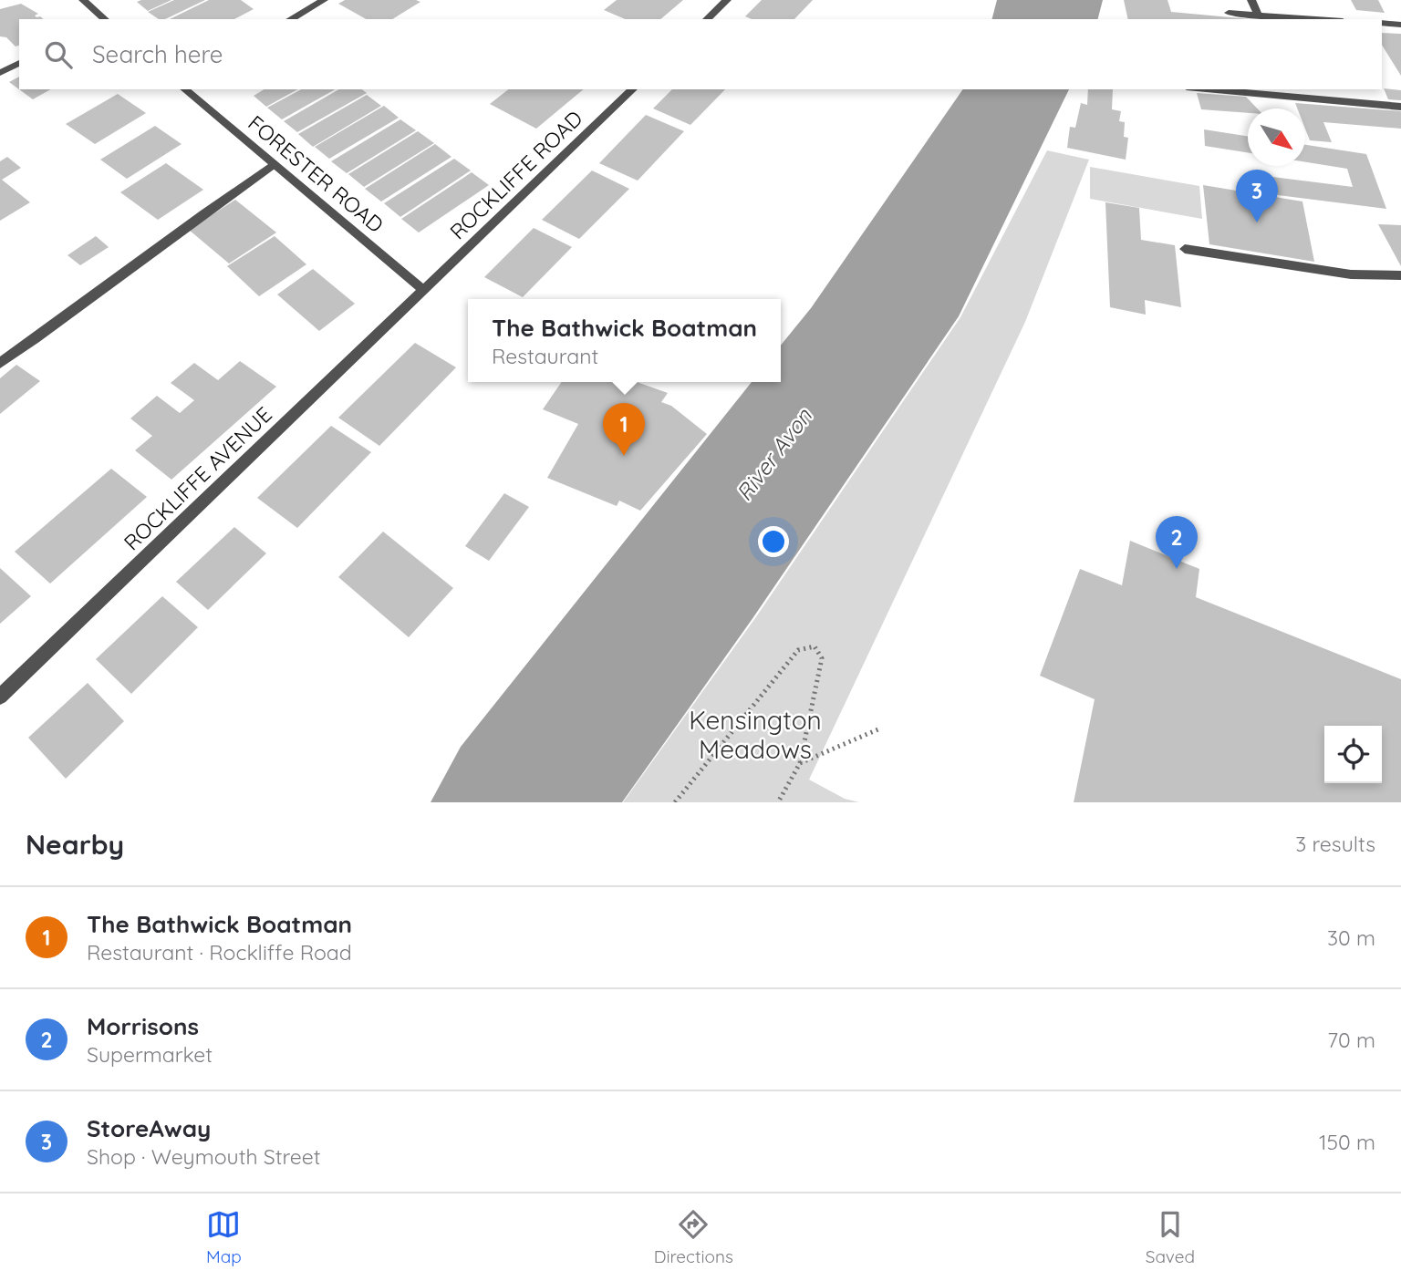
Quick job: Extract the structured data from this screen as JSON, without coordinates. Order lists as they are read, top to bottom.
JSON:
{
  "streets": {
    "street": ["FORESTER ROAD", "ROCKLIFFE ROAD", "ROCKLIFFE AVENUE"]
  },
  "crossings": [
    ["FORESTER ROAD", "ROCKLIFFE ROAD"],
    ["FORESTER ROAD", "ROCKLIFFE AVENUE"],
    ["ROCKLIFFE ROAD", "ROCKLIFFE AVENUE"]
  ],
  "water": ["River Avon"],
  "parks": ["Kensington Meadows"],
  "north": "bottom right",
  "page": {
    "search": "Search here",
    "pins": ["3", "1", "2"],
    "popup": ["The Bathwick Boatman", "Restaurant"],
    "heading": ["Nearby", "3 results"],
    "list": [
      {
        "mark": "1",
        "name": "The Bathwick Boatman",
        "note": "Restaurant · Rockliffe Road",
        "value": "30 m"
      },
      {
        "mark": "2",
        "name": "Morrisons",
        "note": "Supermarket",
        "value": "70 m"
      },
      {
        "mark": "3",
        "name": "StoreAway",
        "note": "Shop · Weymouth Street",
        "value": "150 m"
      }
    ],
    "nav": ["Map", "Directions", "Saved"]
  }
}
